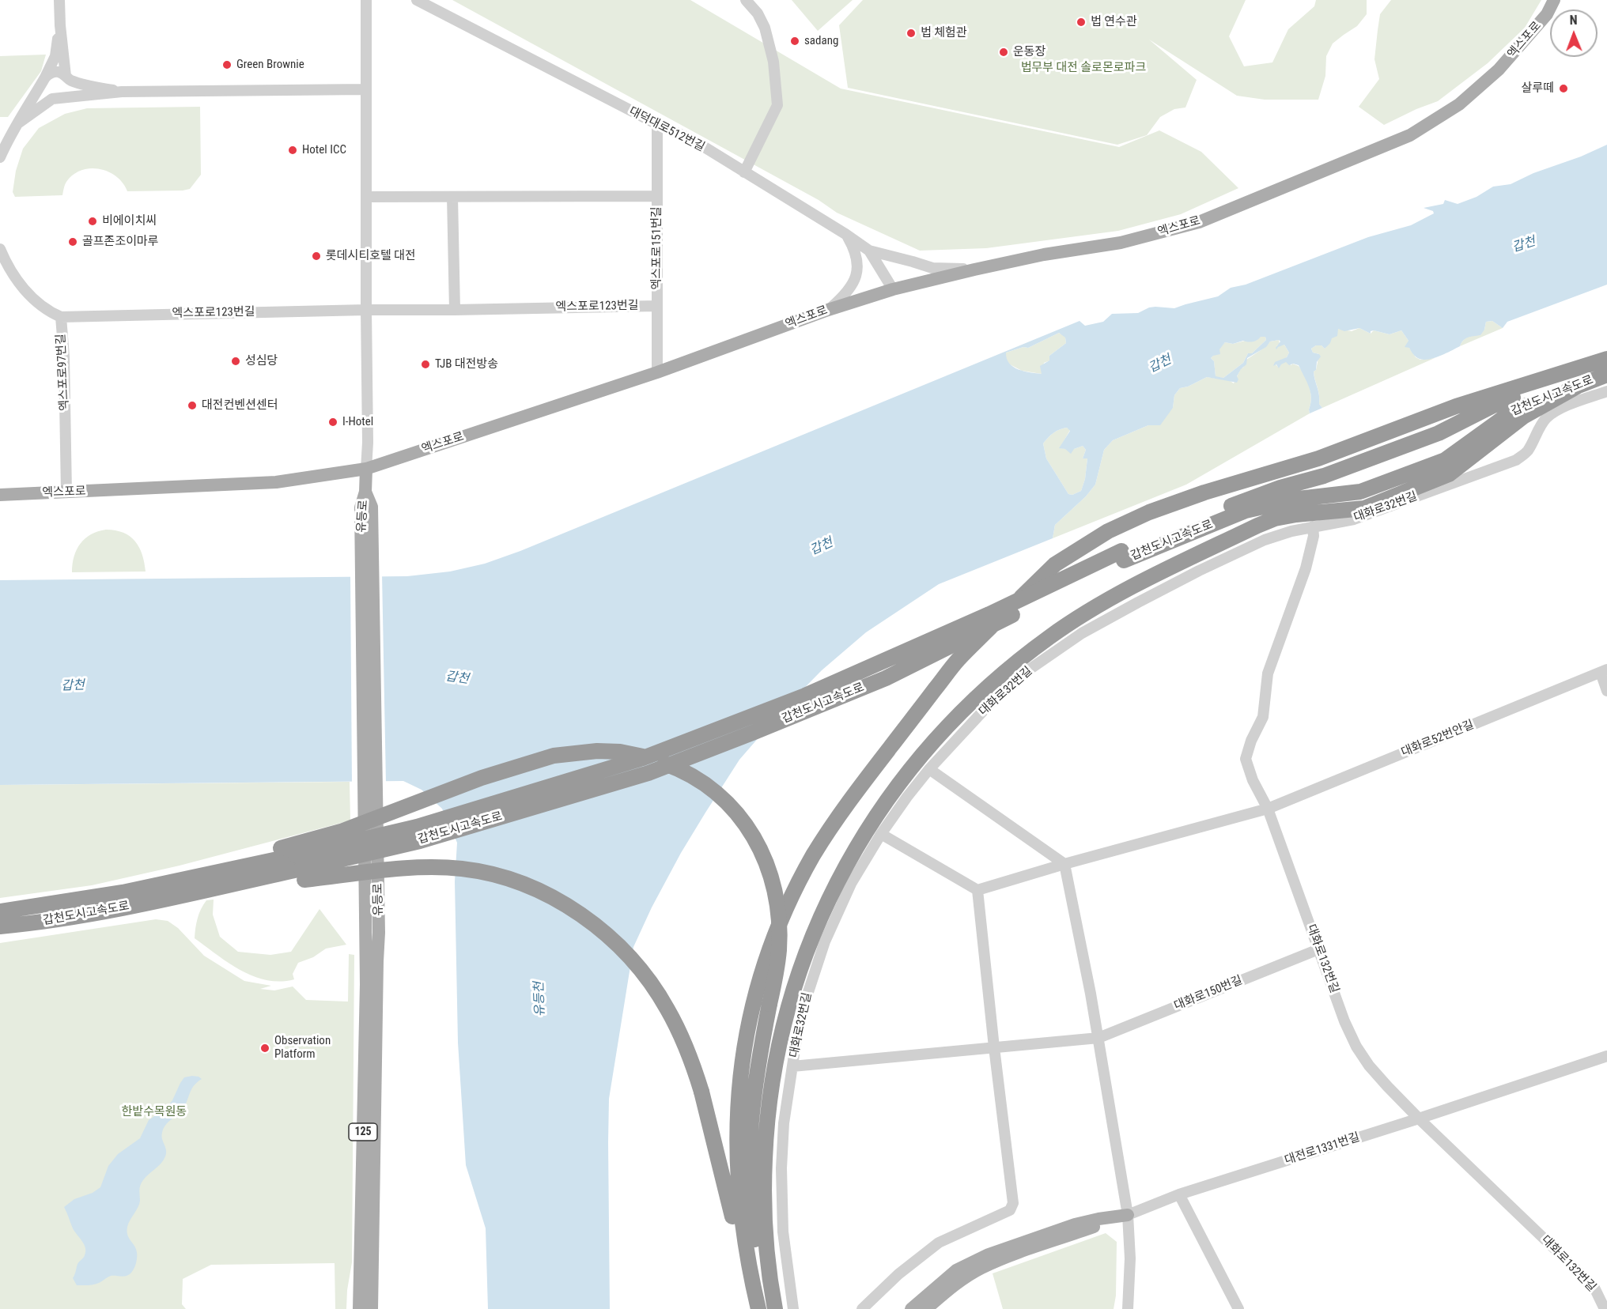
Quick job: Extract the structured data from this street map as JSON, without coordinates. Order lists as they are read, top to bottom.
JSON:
{
  "streets": {
    "highway": ["갑천도시고속도로"],
    "main road": ["엑스포로", "유등로", "125"],
    "street": [
      "대덕대로512번길",
      "엑스포로151번길",
      "엑스포로123번길",
      "엑스포로97번길",
      "대화로32번길",
      "대화로52번안길",
      "대화로132번길",
      "대화로150번길",
      "대전로1331번길"
    ]
  },
  "crossings": [
    ["엑스포로", "대덕대로512번길"],
    ["엑스포로", "엑스포로151번길"],
    ["엑스포로", "엑스포로97번길"],
    ["엑스포로", "유등로"],
    ["대덕대로512번길", "엑스포로151번길"],
    ["엑스포로151번길", "엑스포로123번길"],
    ["엑스포로123번길", "엑스포로97번길"],
    ["대화로32번길", "대화로132번길"],
    ["대화로32번길", "대화로150번길"],
    ["대화로52번안길", "대화로132번길"],
    ["대화로132번길", "대화로150번길"],
    ["대화로132번길", "대전로1331번길"]
  ],
  "water": ["갑천", "유등천"],
  "parks": ["법무부 대전 솔로몬로파크", "한밭수목원동"],
  "places": [
    "법 연수관",
    "법 체험관",
    "sadang",
    "운동장",
    "Green Brownie",
    "살루떼",
    "Hotel ICC",
    "비에이치씨",
    "골프존조이마루",
    "롯데시티호텔 대전",
    "성심당",
    "TJB 대전방송",
    "대전컨벤션센터",
    "I-Hotel",
    "Observation Platform"
  ],
  "north": "top"
}
